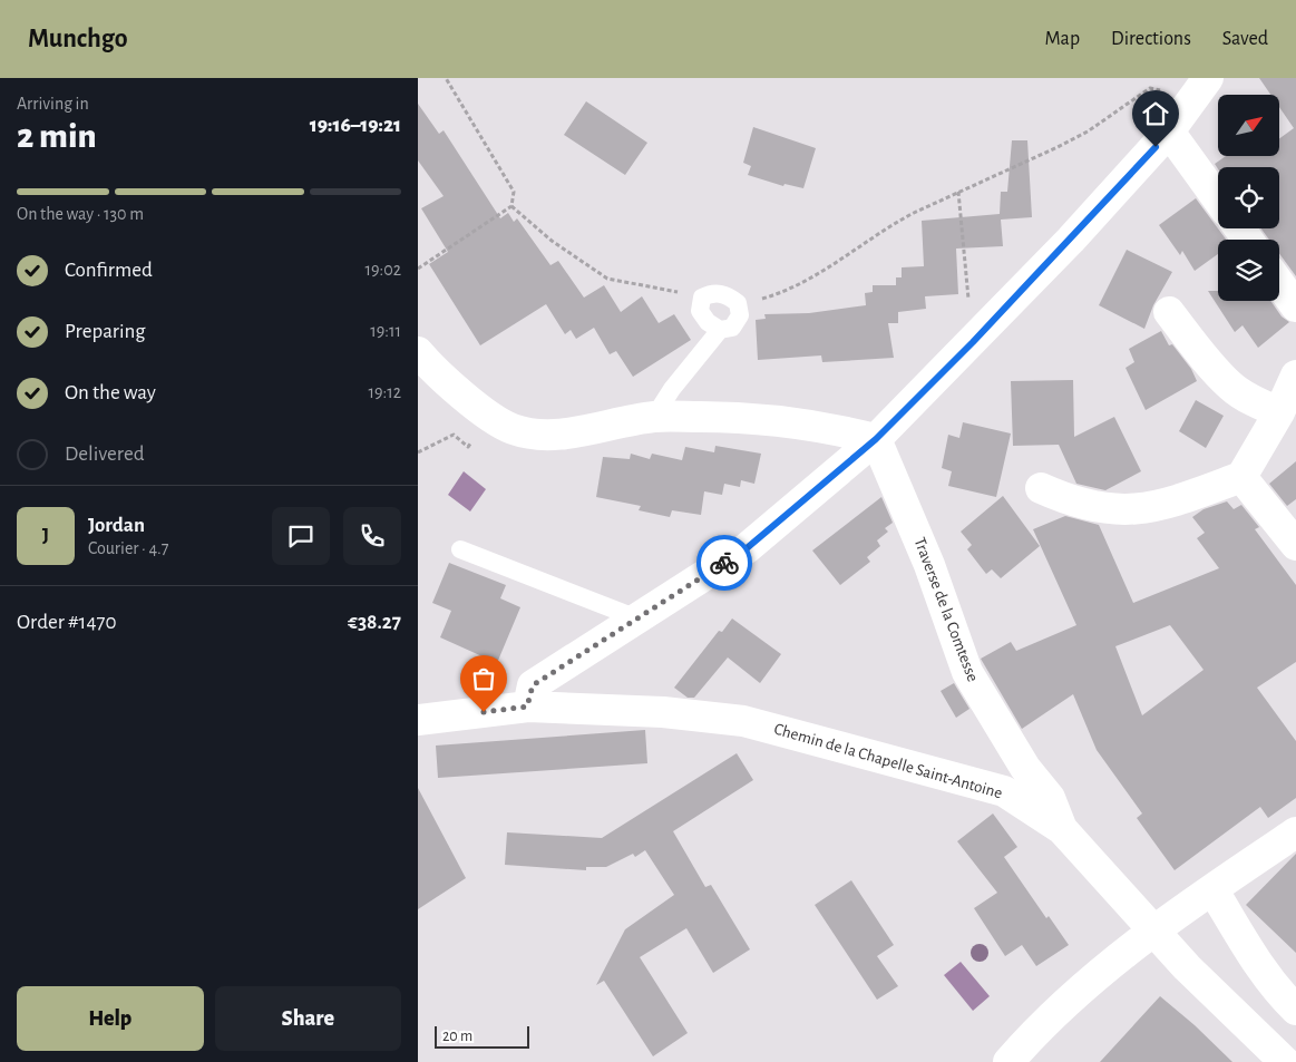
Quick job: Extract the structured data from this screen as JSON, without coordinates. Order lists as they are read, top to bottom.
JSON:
{
  "streets": {
    "street": ["Traverse de la Comtesse", "Chemin de la Chapelle Saint-Antoine"]
  },
  "crossings": [
    ["Traverse de la Comtesse", "Chemin de la Chapelle Saint-Antoine"]
  ],
  "scale_bar": "20 m",
  "north": "top right",
  "page": {
    "header": "Munchgo",
    "nav": ["Map", "Directions", "Saved"],
    "heading": ["2 min", "Arriving in", "19:16–19:21"],
    "panel": [
      "Jordan",
      "Courier · 4.7",
      "Order #1470",
      "€38.27"
    ],
    "bar": "On the way · 130 m",
    "list": [
      ["Confirmed", "19:02"],
      ["Preparing", "19:11"],
      ["On the way", "19:12"],
      "Delivered"
    ],
    "round": "J",
    "buttons": ["Help", "Share"],
    "scale": "20 m"
  }
}
